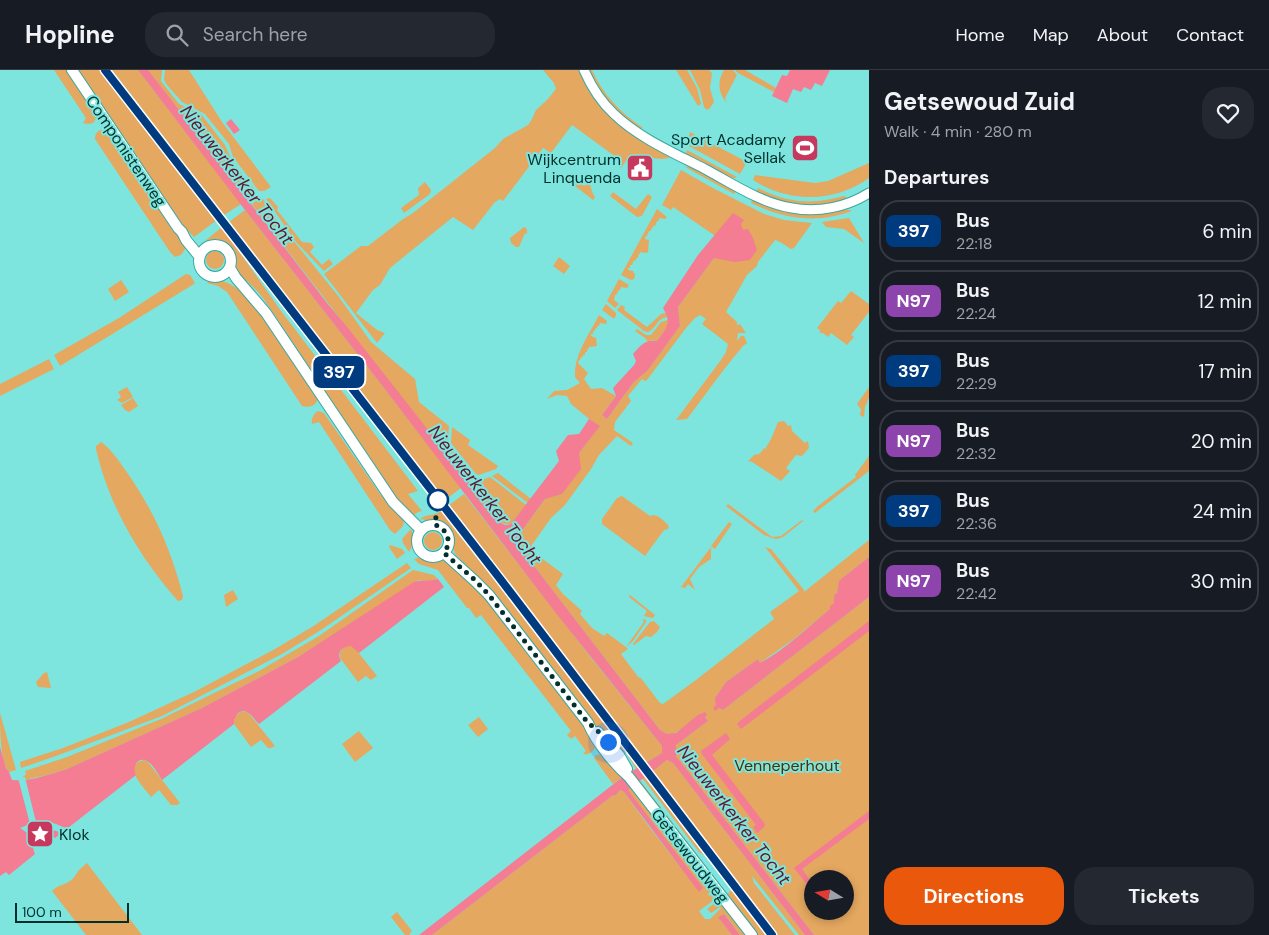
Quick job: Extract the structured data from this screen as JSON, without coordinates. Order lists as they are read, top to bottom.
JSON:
{
  "streets": {
    "main road": ["Componistenweg", "Getsewoudweg"]
  },
  "water": ["Nieuwerkerker Tocht"],
  "parks": ["Venneperhout"],
  "places": {
    "sports": ["Sport Acadamy Sellak"],
    "public building": ["Wijkcentrum Linquenda"],
    "place": ["Klok"]
  },
  "lines": ["bus line 397"],
  "scale_bar": "100 m",
  "north": "left",
  "page": {
    "header": "Hopline",
    "search": "Search here",
    "nav": [
      "Home",
      "Map",
      "About",
      "Contact"
    ],
    "on_map": "397",
    "heading": [
      ["Getsewoud Zuid", "Walk · 4 min · 280 m"],
      "Departures"
    ],
    "list": [
      {
        "mark": "397",
        "name": "Bus",
        "note": "22:18",
        "value": "6 min"
      },
      {
        "mark": "N97",
        "name": "Bus",
        "note": "22:24",
        "value": "12 min"
      },
      {
        "mark": "397",
        "name": "Bus",
        "note": "22:29",
        "value": "17 min"
      },
      {
        "mark": "N97",
        "name": "Bus",
        "note": "22:32",
        "value": "20 min"
      },
      {
        "mark": "397",
        "name": "Bus",
        "note": "22:36",
        "value": "24 min"
      },
      {
        "mark": "N97",
        "name": "Bus",
        "note": "22:42",
        "value": "30 min"
      }
    ],
    "buttons": ["Directions", "Tickets"],
    "scale": "100 m"
  }
}
